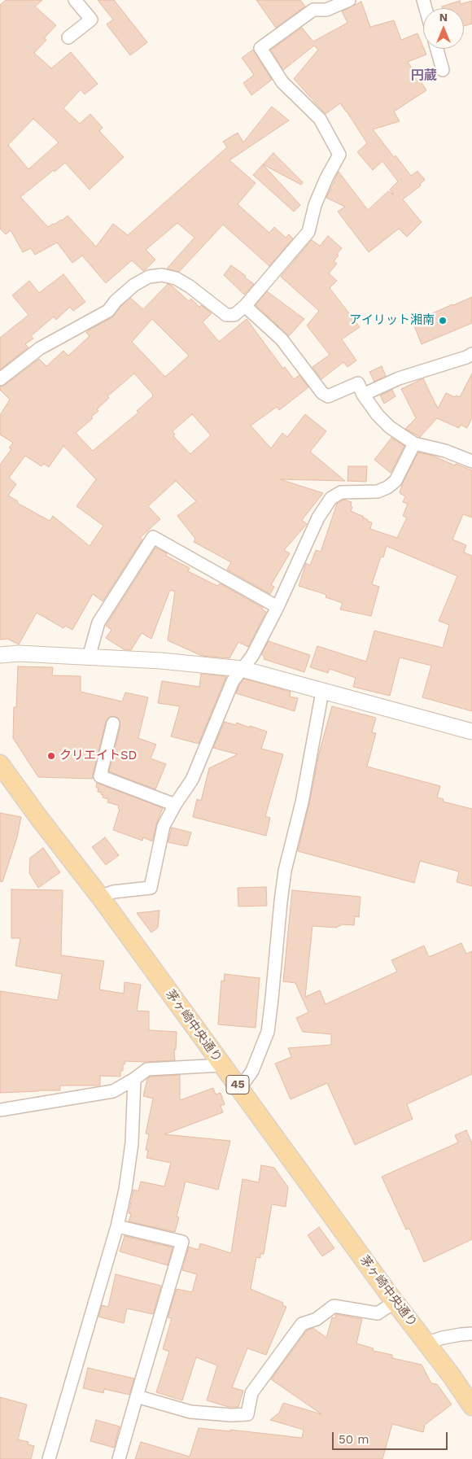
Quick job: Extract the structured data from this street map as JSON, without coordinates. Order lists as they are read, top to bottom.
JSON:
{
  "streets": {
    "main road": ["茅ヶ崎中央通り", "45"]
  },
  "districts": ["円蔵"],
  "places": ["アイリット湘南", "クリエイトSD"],
  "scale_bar": "50 m",
  "north": "top"
}
